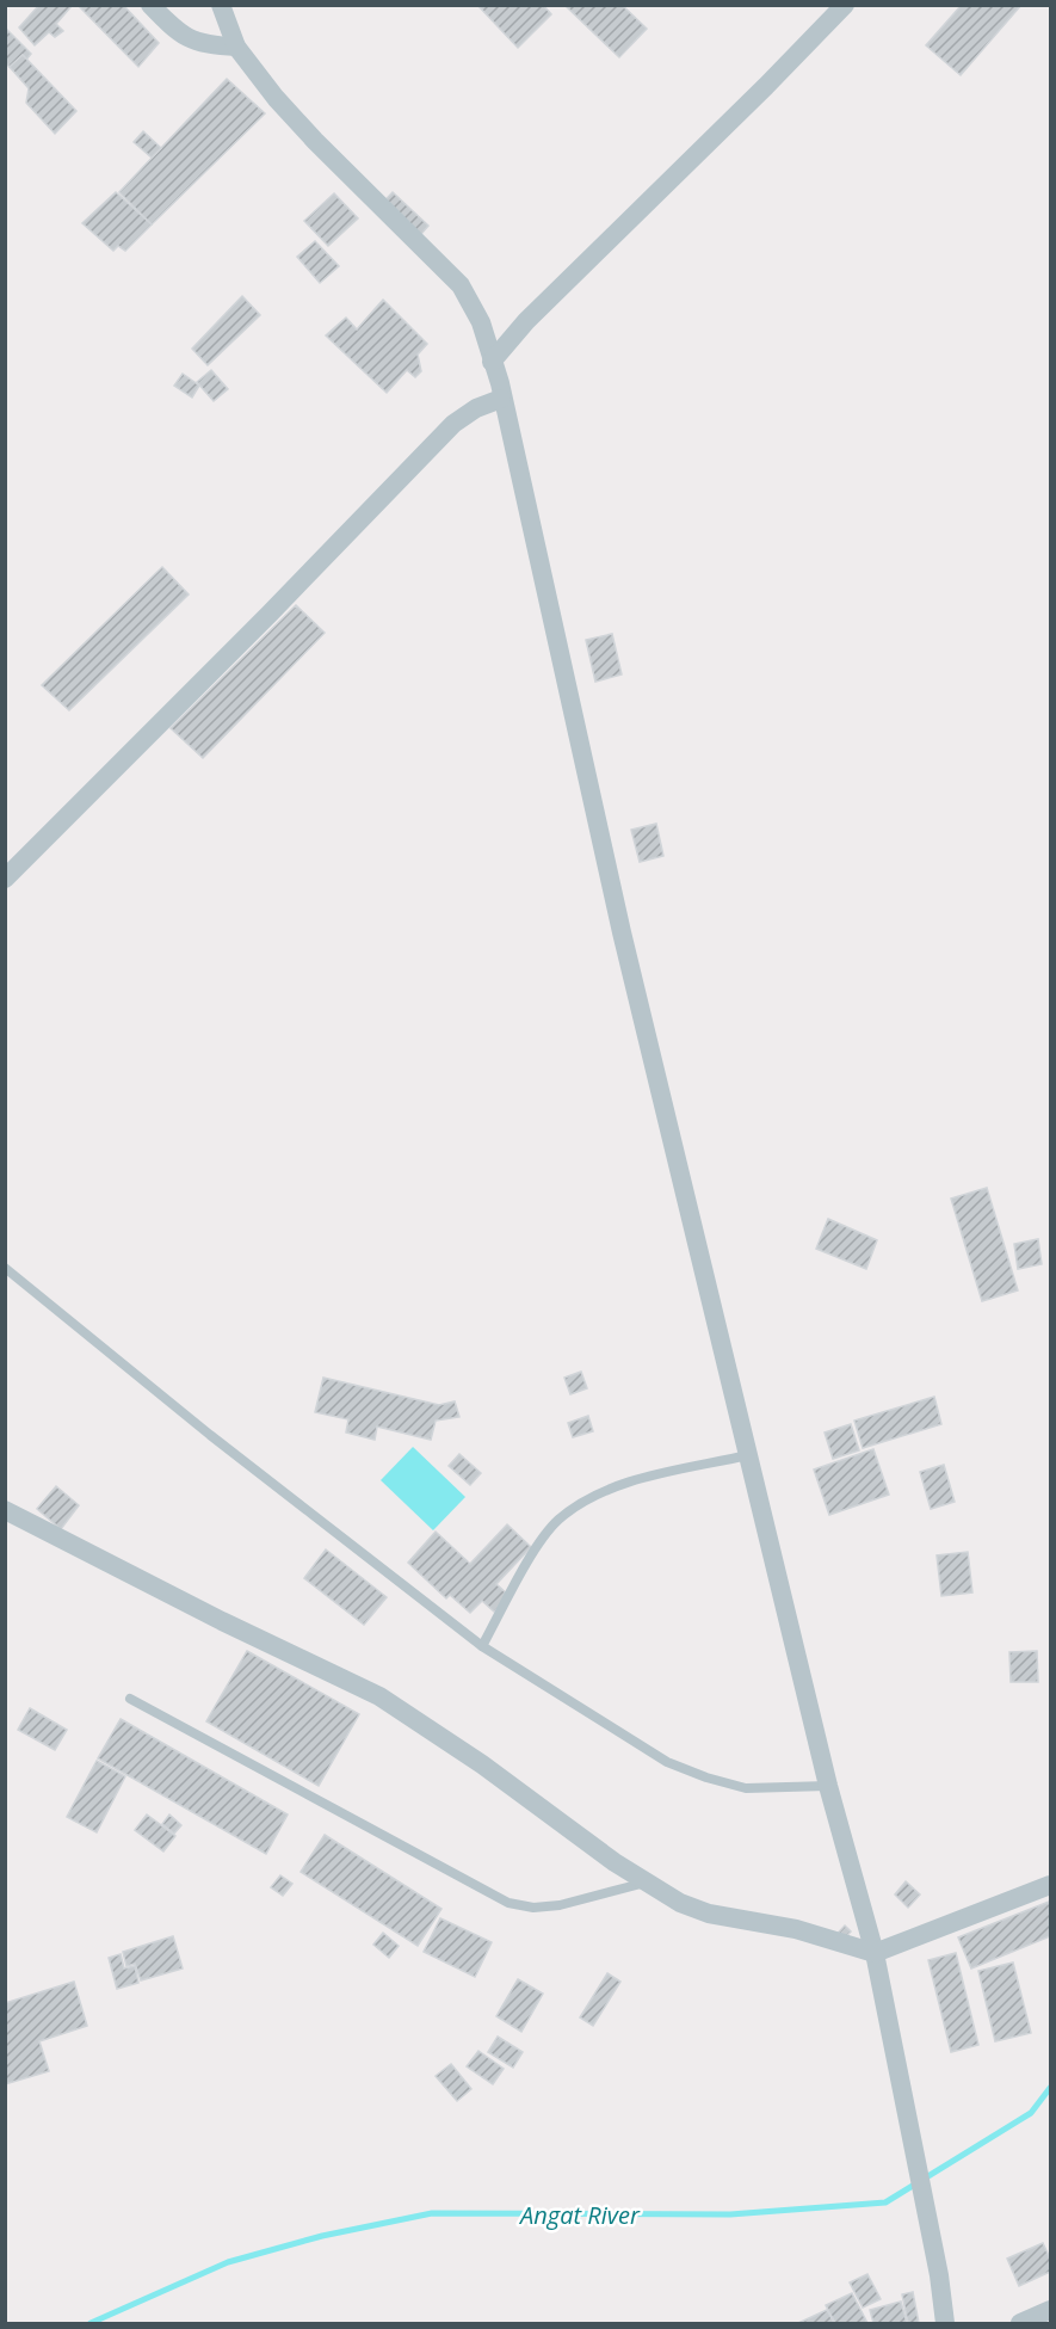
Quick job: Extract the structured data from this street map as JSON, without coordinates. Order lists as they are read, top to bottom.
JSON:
{
  "water": ["Angat River"]
}
